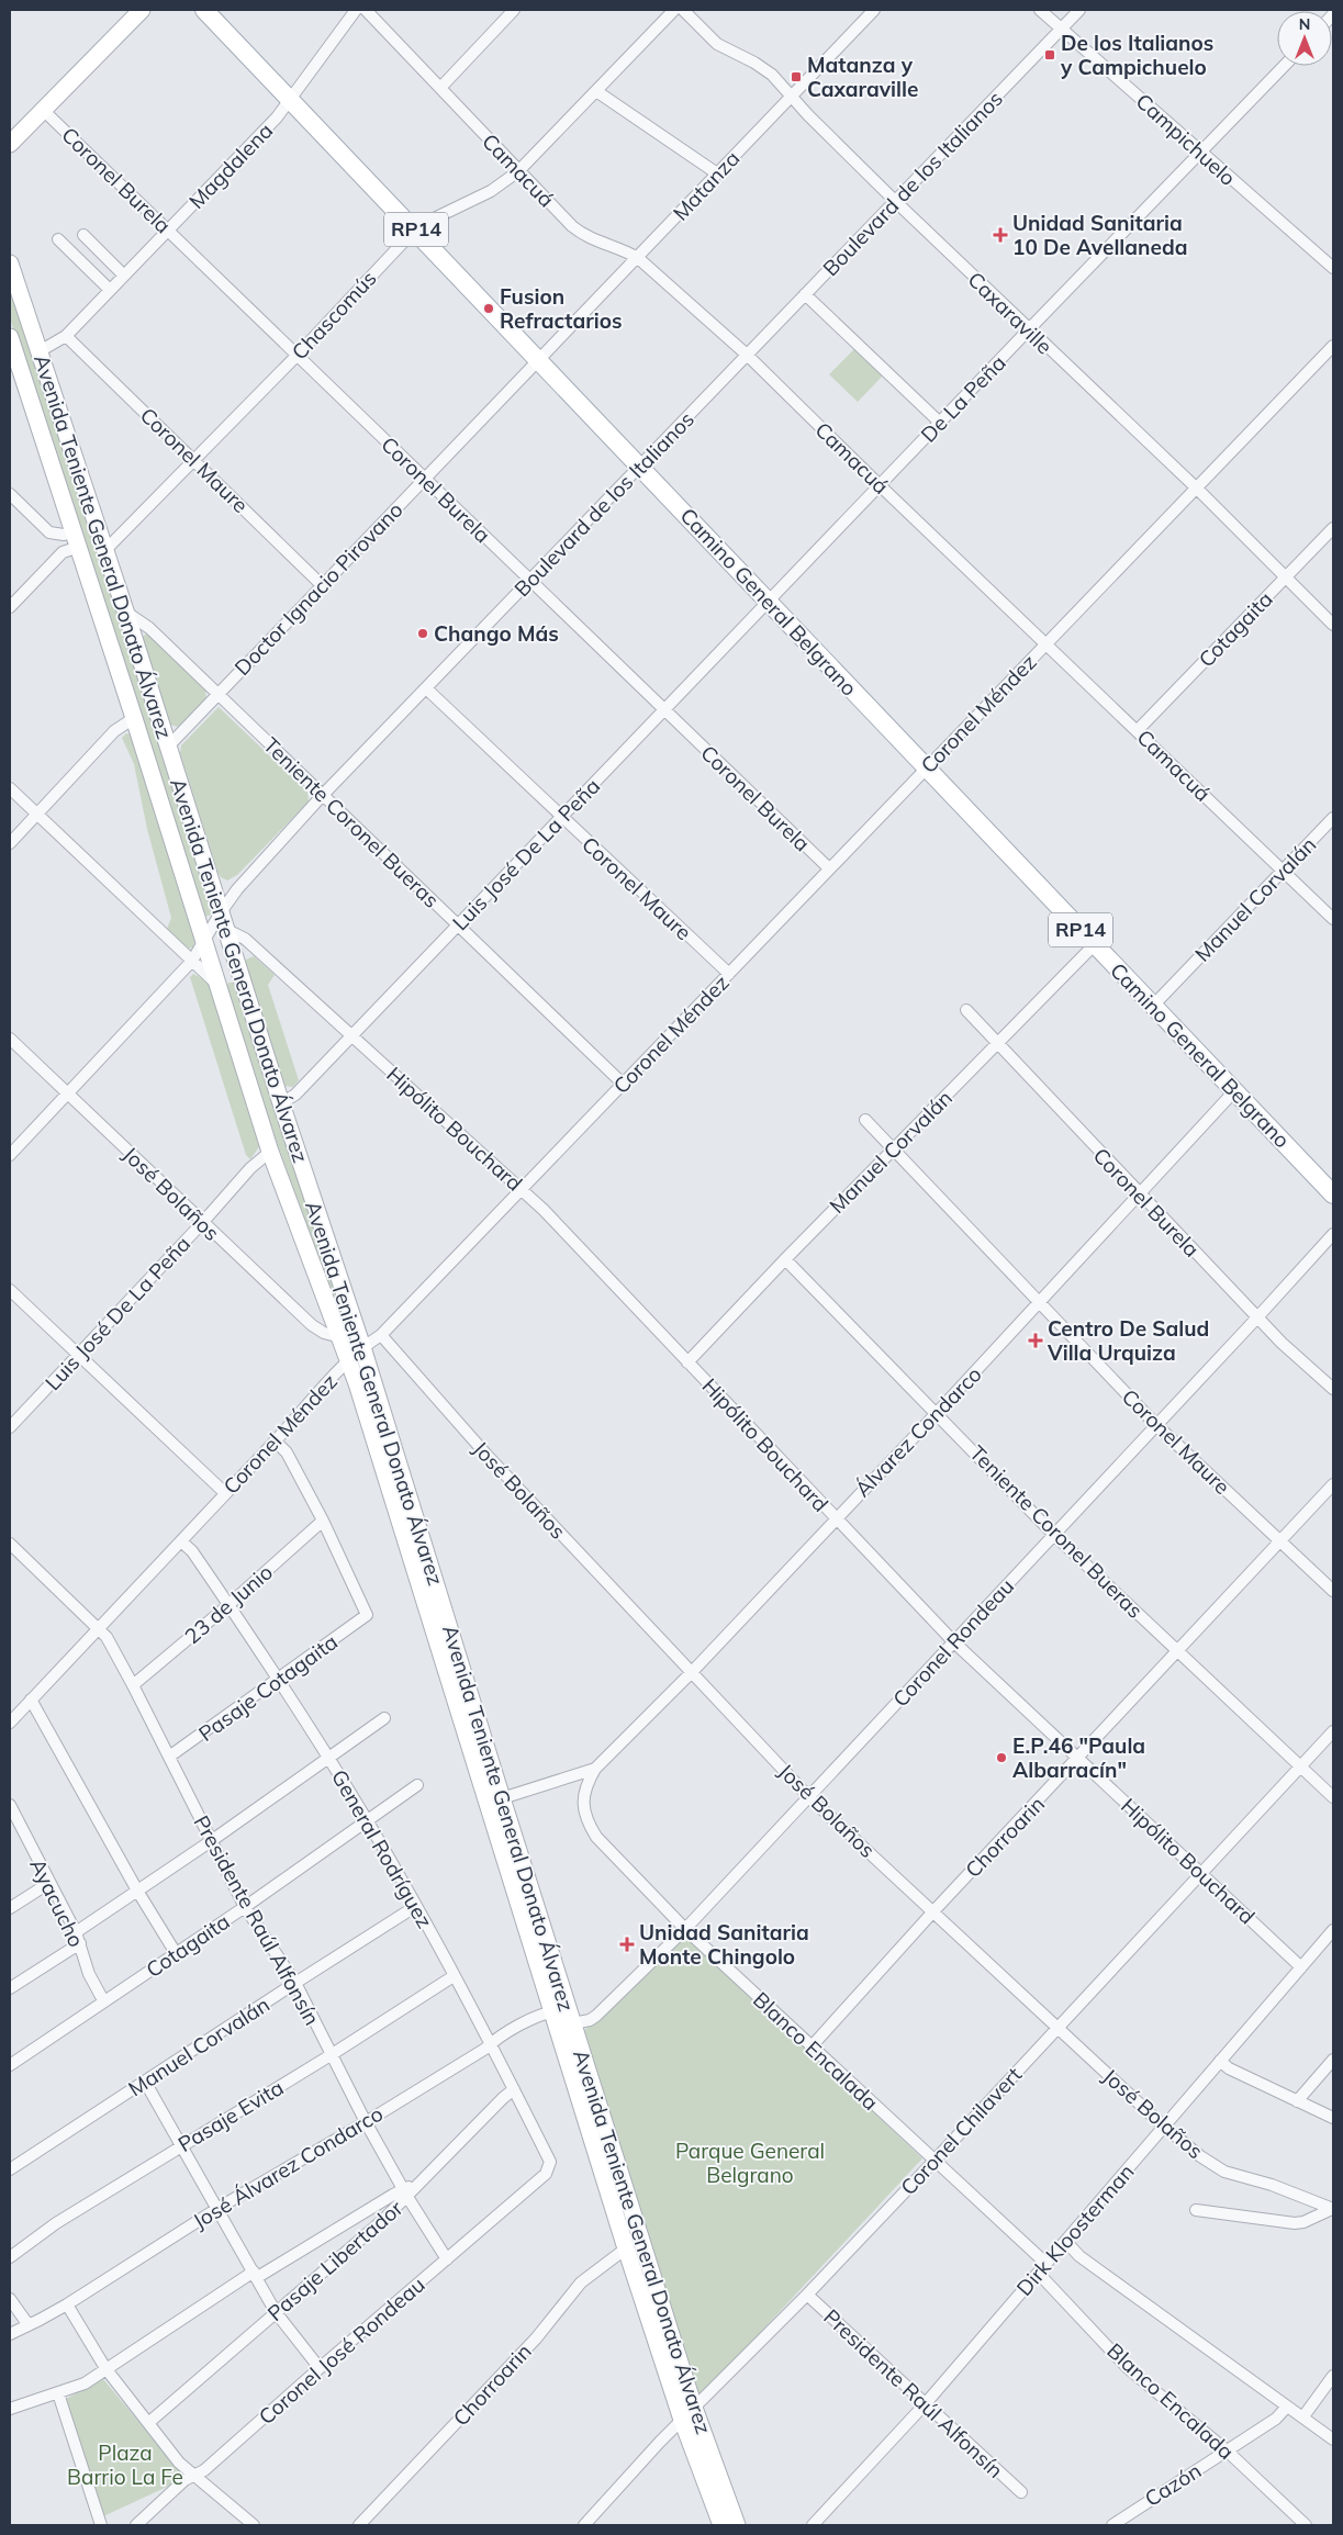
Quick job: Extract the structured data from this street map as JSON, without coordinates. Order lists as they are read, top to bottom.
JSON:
{
  "streets": {
    "main road": ["RP14", "Avenida Teniente General Donato Álvarez", "Camino General Belgrano"],
    "street": [
      "Campichuelo",
      "Magdalena",
      "Camacuá",
      "Coronel Burela",
      "Boulevard de los Italianos",
      "Matanza",
      "Caxaraville",
      "Chascomús",
      "De La Peña",
      "Coronel Maure",
      "Doctor Ignacio Pirovano",
      "Cotagaita",
      "Coronel Méndez",
      "Teniente Coronel Bueras",
      "Luis José De La Peña",
      "Manuel Corvalán",
      "Hipólito Bouchard",
      "José Bolaños",
      "Álvarez Condarco",
      "23 de Junio",
      "Coronel Rondeau",
      "Pasaje Cotagaita",
      "Chorroarin",
      "General Rodríguez",
      "Ayacucho",
      "Presidente Raúl Alfonsín",
      "Blanco Encalada",
      "Pasaje Evita",
      "Coronel Chilavert",
      "José Álvarez Condarco",
      "Dirk Kloosterman",
      "Pasaje Libertador",
      "Coronel José Rondeau",
      "Cazón"
    ]
  },
  "crossings": [
    ["Campichuelo", "Boulevard de los Italianos"],
    ["Campichuelo", "De La Peña"],
    ["Magdalena", "Coronel Burela"],
    ["Magdalena", "Coronel Maure"],
    ["Magdalena", "Avenida Teniente General Donato Álvarez"],
    ["Magdalena", "Camino General Belgrano"],
    ["Camacuá", "Boulevard de los Italianos"],
    ["Camacuá", "Matanza"],
    ["Camacuá", "Chascomús"],
    ["Camacuá", "De La Peña"],
    ["Camacuá", "Cotagaita"],
    ["Camacuá", "Coronel Méndez"],
    ["Camacuá", "Manuel Corvalán"],
    ["Coronel Burela", "Boulevard de los Italianos"],
    ["Coronel Burela", "Chascomús"],
    ["Coronel Burela", "Doctor Ignacio Pirovano"],
    ["Coronel Burela", "Coronel Méndez"],
    ["Coronel Burela", "Luis José De La Peña"],
    ["Coronel Burela", "Manuel Corvalán"],
    ["Coronel Burela", "Álvarez Condarco"],
    ["Coronel Burela", "Coronel Rondeau"],
    ["Boulevard de los Italianos", "Caxaraville"],
    ["Boulevard de los Italianos", "Coronel Maure"],
    ["Boulevard de los Italianos", "Avenida Teniente General Donato Álvarez"],
    ["Boulevard de los Italianos", "Camino General Belgrano"],
    ["Boulevard de los Italianos", "Teniente Coronel Bueras"],
    ["Boulevard de los Italianos", "José Bolaños"],
    ["Matanza", "Caxaraville"],
    ["Matanza", "Doctor Ignacio Pirovano"],
    ["Matanza", "Camino General Belgrano"],
    ["Caxaraville", "De La Peña"],
    ["Caxaraville", "Cotagaita"],
    ["Caxaraville", "Coronel Méndez"],
    ["Chascomús", "Coronel Maure"],
    ["Chascomús", "Avenida Teniente General Donato Álvarez"],
    ["Chascomús", "Camino General Belgrano"],
    ["De La Peña", "Camino General Belgrano"],
    ["De La Peña", "Luis José De La Peña"],
    ["Coronel Maure", "Doctor Ignacio Pirovano"],
    ["Coronel Maure", "Coronel Méndez"],
    ["Coronel Maure", "Luis José De La Peña"],
    ["Coronel Maure", "Manuel Corvalán"],
    ["Coronel Maure", "Álvarez Condarco"],
    ["Coronel Maure", "Coronel Rondeau"],
    ["Coronel Maure", "Chorroarin"],
    ["Avenida Teniente General Donato Álvarez", "Doctor Ignacio Pirovano"],
    ["Avenida Teniente General Donato Álvarez", "Coronel Méndez"],
    ["Avenida Teniente General Donato Álvarez", "Teniente Coronel Bueras"],
    ["Avenida Teniente General Donato Álvarez", "Luis José De La Peña"],
    ["Avenida Teniente General Donato Álvarez", "Hipólito Bouchard"],
    ["Avenida Teniente General Donato Álvarez", "José Bolaños"],
    ["Avenida Teniente General Donato Álvarez", "Álvarez Condarco"],
    ["Avenida Teniente General Donato Álvarez", "Coronel Rondeau"],
    ["Avenida Teniente General Donato Álvarez", "Chorroarin"],
    ["Avenida Teniente General Donato Álvarez", "Coronel Chilavert"],
    ["Avenida Teniente General Donato Álvarez", "José Álvarez Condarco"],
    ["Doctor Ignacio Pirovano", "Camino General Belgrano"],
    ["Doctor Ignacio Pirovano", "Teniente Coronel Bueras"],
    ["Camino General Belgrano", "Coronel Méndez"],
    ["Camino General Belgrano", "Luis José De La Peña"],
    ["Camino General Belgrano", "Manuel Corvalán"],
    ["Camino General Belgrano", "Álvarez Condarco"],
    ["Cotagaita", "General Rodríguez"],
    ["Cotagaita", "Ayacucho"],
    ["Cotagaita", "Presidente Raúl Alfonsín"],
    ["Coronel Méndez", "Teniente Coronel Bueras"],
    ["Coronel Méndez", "Hipólito Bouchard"],
    ["Coronel Méndez", "José Bolaños"],
    ["Coronel Méndez", "General Rodríguez"],
    ["Coronel Méndez", "Presidente Raúl Alfonsín"],
    ["Teniente Coronel Bueras", "Luis José De La Peña"],
    ["Teniente Coronel Bueras", "Manuel Corvalán"],
    ["Teniente Coronel Bueras", "Álvarez Condarco"],
    ["Teniente Coronel Bueras", "Coronel Rondeau"],
    ["Teniente Coronel Bueras", "Chorroarin"],
    ["Teniente Coronel Bueras", "Coronel Chilavert"],
    ["Luis José De La Peña", "Hipólito Bouchard"],
    ["Luis José De La Peña", "José Bolaños"],
    ["Manuel Corvalán", "Hipólito Bouchard"],
    ["Manuel Corvalán", "General Rodríguez"],
    ["Manuel Corvalán", "Presidente Raúl Alfonsín"],
    ["Hipólito Bouchard", "Álvarez Condarco"],
    ["Hipólito Bouchard", "Coronel Rondeau"],
    ["Hipólito Bouchard", "Chorroarin"],
    ["Hipólito Bouchard", "Coronel Chilavert"],
    ["Hipólito Bouchard", "Dirk Kloosterman"],
    ["José Bolaños", "Álvarez Condarco"],
    ["José Bolaños", "Coronel Rondeau"],
    ["José Bolaños", "Chorroarin"],
    ["José Bolaños", "Coronel Chilavert"],
    ["José Bolaños", "Dirk Kloosterman"],
    ["Álvarez Condarco", "Blanco Encalada"],
    ["23 de Junio", "Pasaje Cotagaita"],
    ["23 de Junio", "General Rodríguez"],
    ["23 de Junio", "Presidente Raúl Alfonsín"],
    ["Coronel Rondeau", "Blanco Encalada"],
    ["Coronel Rondeau", "José Álvarez Condarco"],
    ["Pasaje Cotagaita", "General Rodríguez"],
    ["Pasaje Cotagaita", "Presidente Raúl Alfonsín"],
    ["Chorroarin", "Blanco Encalada"],
    ["General Rodríguez", "Pasaje Evita"],
    ["General Rodríguez", "José Álvarez Condarco"],
    ["General Rodríguez", "Pasaje Libertador"],
    ["General Rodríguez", "Coronel José Rondeau"],
    ["Presidente Raúl Alfonsín", "Pasaje Evita"],
    ["Presidente Raúl Alfonsín", "Coronel Chilavert"],
    ["Presidente Raúl Alfonsín", "José Álvarez Condarco"],
    ["Presidente Raúl Alfonsín", "Dirk Kloosterman"],
    ["Presidente Raúl Alfonsín", "Pasaje Libertador"],
    ["Presidente Raúl Alfonsín", "Coronel José Rondeau"],
    ["Blanco Encalada", "Coronel Chilavert"],
    ["Blanco Encalada", "Dirk Kloosterman"],
    ["Blanco Encalada", "Cazón"]
  ],
  "parks": ["Parque General Belgrano", "Plaza Barrio La Fe"],
  "places": {
    "transit": ["De los Italianos y Campichuelo", "Matanza y Caxaraville"],
    "health": ["Unidad Sanitaria 10 De Avellaneda", "Centro De Salud Villa Urquiza", "Unidad Sanitaria Monte Chingolo"],
    "other": ["Fusion Refractarios", "Chango Más", "E.P.46 \"Paula Albarracín\""]
  },
  "north": "top"
}
